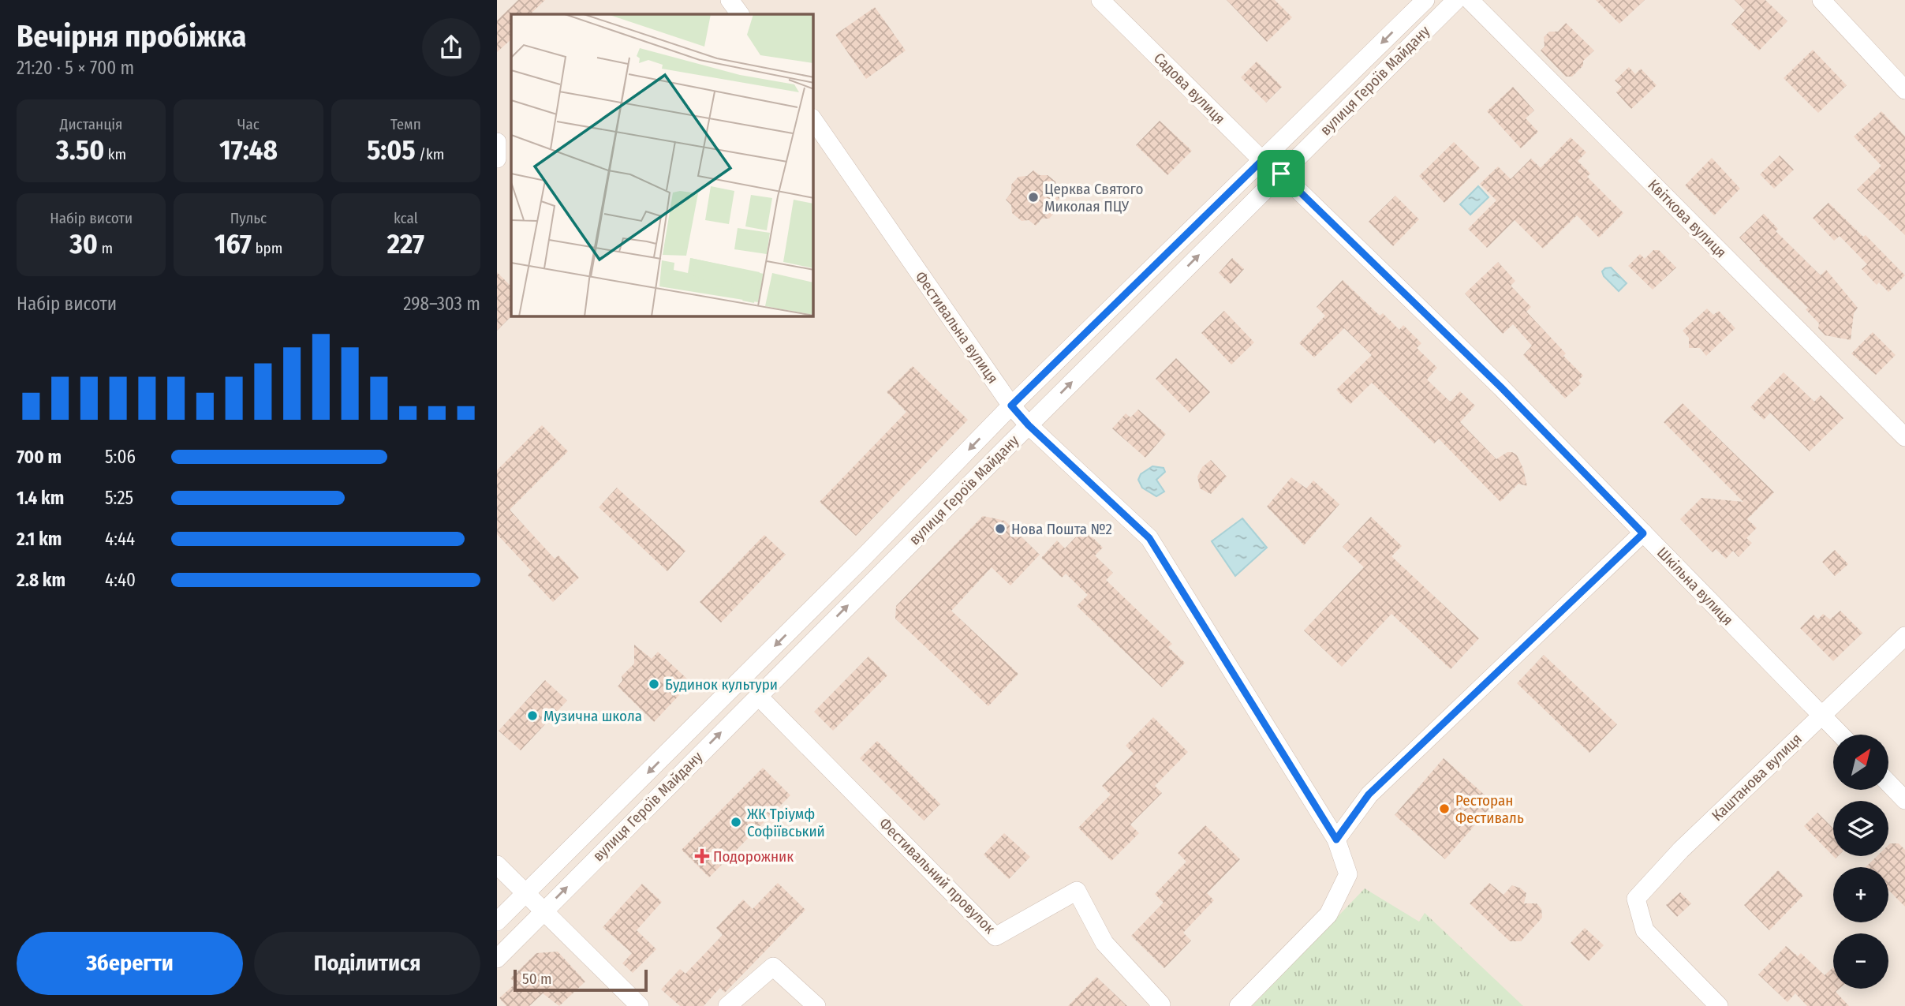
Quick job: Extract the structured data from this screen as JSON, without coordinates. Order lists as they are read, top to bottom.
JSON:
{
  "streets": {
    "street": [
      "вулиця Героїв Майдану",
      "Садова вулиця",
      "Квіткова вулиця",
      "Фестивальна вулиця",
      "Шкільна вулиця",
      "Каштанова вулиця",
      "Фестивальний провулок"
    ]
  },
  "crossings": [
    ["вулиця Героїв Майдану", "Садова вулиця"],
    ["вулиця Героїв Майдану", "Фестивальна вулиця"],
    ["вулиця Героїв Майдану", "Шкільна вулиця"],
    ["вулиця Героїв Майдану", "Фестивальний провулок"],
    ["Садова вулиця", "Шкільна вулиця"],
    ["Шкільна вулиця", "Каштанова вулиця"]
  ],
  "places": {
    "other": [
      "Церква Святого Миколая ПЦУ",
      "Нова Пошта №2",
      "Будинок культури",
      "Музична школа",
      "Ресторан Фестиваль",
      "ЖК Тріумф Софіївський"
    ],
    "health": ["Подорожник"]
  },
  "scale_bar": "50 m",
  "north": "top right",
  "page": {
    "heading": ["Вечірня пробіжка", "21:20 · 5 × 700 m"],
    "stats": [
      ["Дистанція", "3.50 km"],
      ["Час", "17:48"],
      ["Темп", "5:05 /km"],
      ["Набір висоти", "30 m"],
      ["Пульс", "167 bpm"],
      ["kcal", "227"]
    ],
    "chart": ["Набір висоти", "298–303 m"],
    "list": [
      {
        "name": "700 m",
        "note": "5:06"
      },
      {
        "name": "1.4 km",
        "note": "5:25"
      },
      {
        "name": "2.1 km",
        "note": "4:44"
      },
      {
        "name": "2.8 km",
        "note": "4:40"
      }
    ],
    "map_buttons": ["+", "−"],
    "buttons": ["Зберегти", "Поділитися"],
    "scale": "50 m"
  }
}
